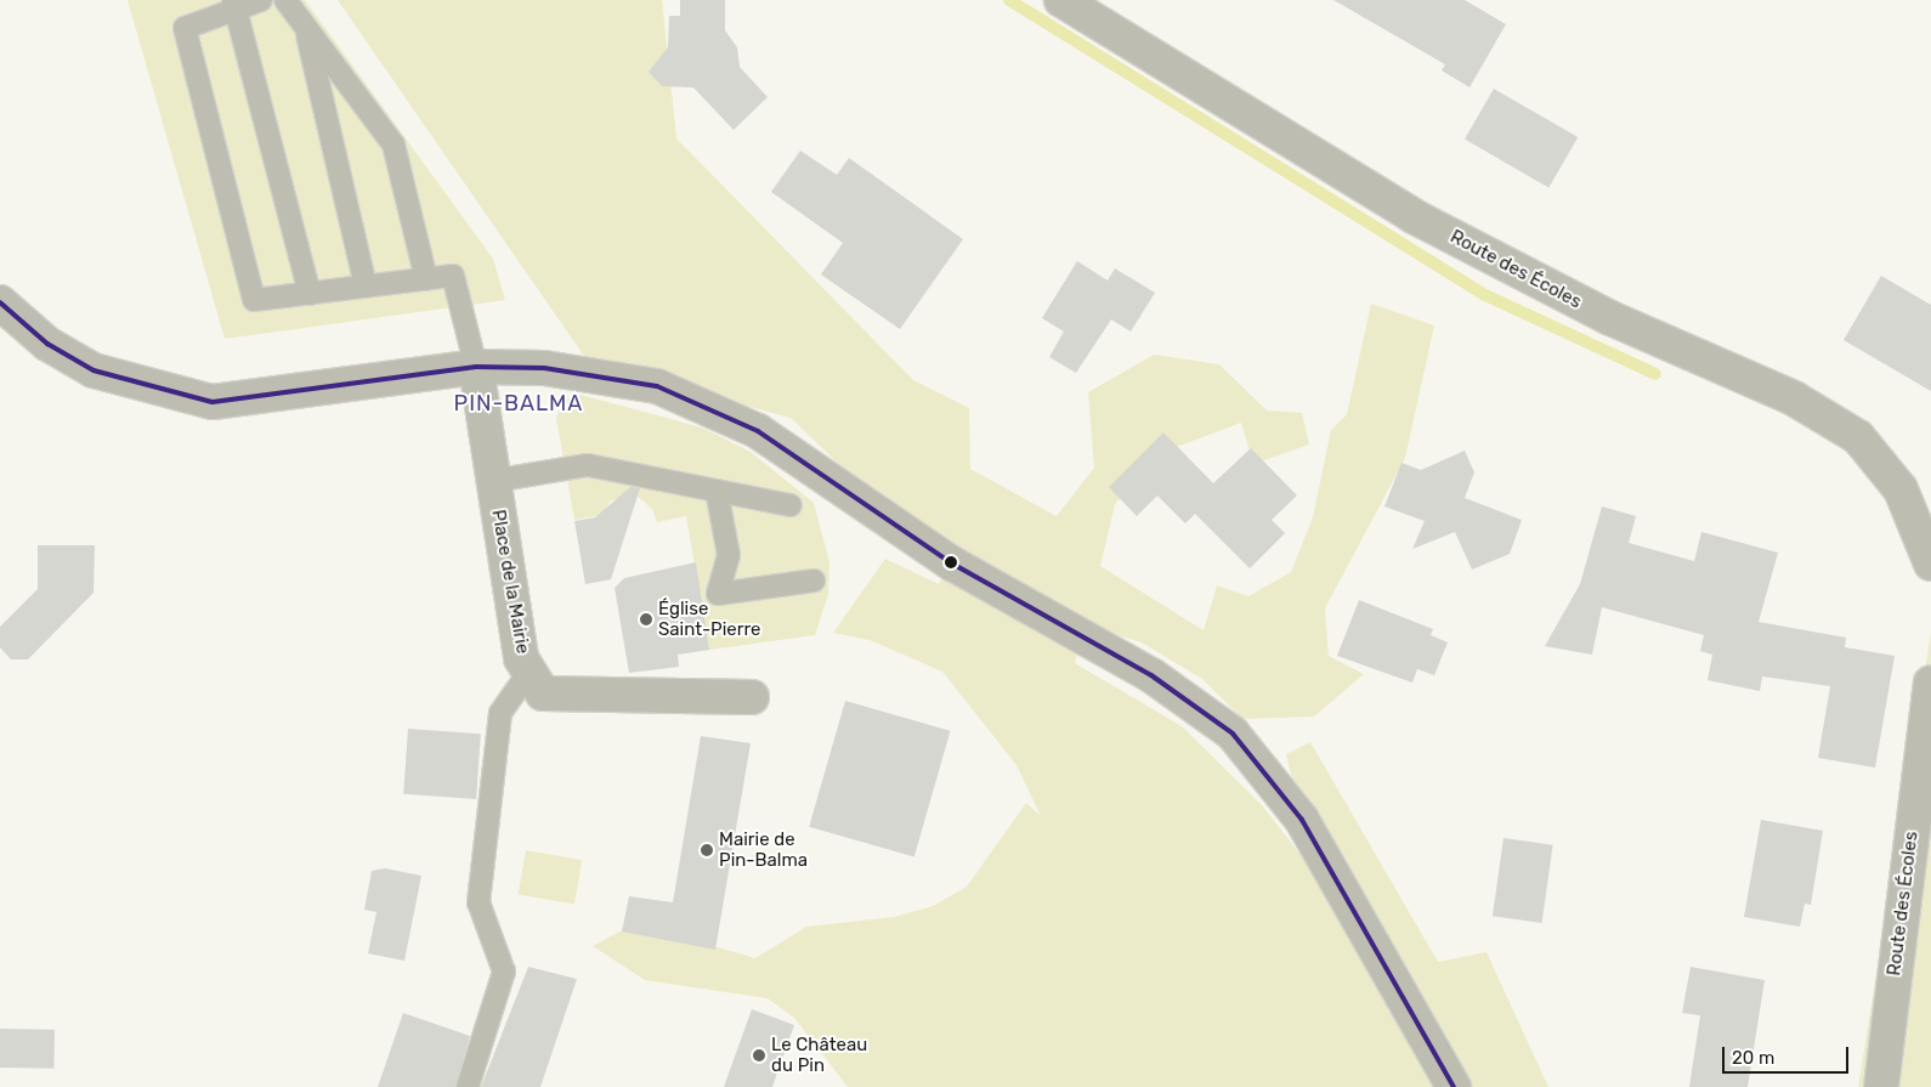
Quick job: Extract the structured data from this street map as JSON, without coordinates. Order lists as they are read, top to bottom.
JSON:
{
  "streets": {
    "street": ["Route des Écoles", "Place de la Mairie"]
  },
  "districts": ["PIN-BALMA"],
  "places": ["Église Saint-Pierre", "Mairie de Pin-Balma", "Le Château du Pin"],
  "scale_bar": "20 m"
}
